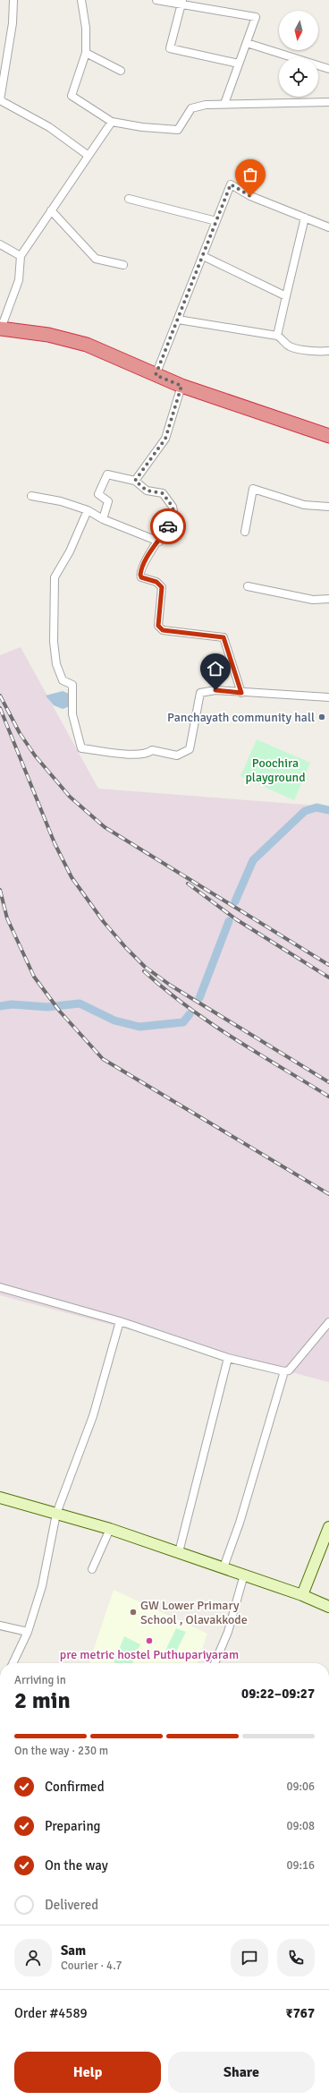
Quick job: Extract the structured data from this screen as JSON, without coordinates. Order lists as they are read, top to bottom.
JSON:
{
  "parks": ["Poochira playground"],
  "places": ["Panchayath community hall", "GW Lower Primary School , Olavakkode", "pre metric hostel Puthupariyaram"],
  "north": "bottom",
  "page": {
    "heading": ["2 min", "Arriving in", "09:22–09:27"],
    "panel": [
      "Sam",
      "Courier · 4.7",
      "Order #4589",
      "₹767"
    ],
    "bar": "On the way · 230 m",
    "list": [
      ["Confirmed", "09:06"],
      ["Preparing", "09:08"],
      ["On the way", "09:16"],
      "Delivered"
    ],
    "buttons": ["Help", "Share"]
  }
}
